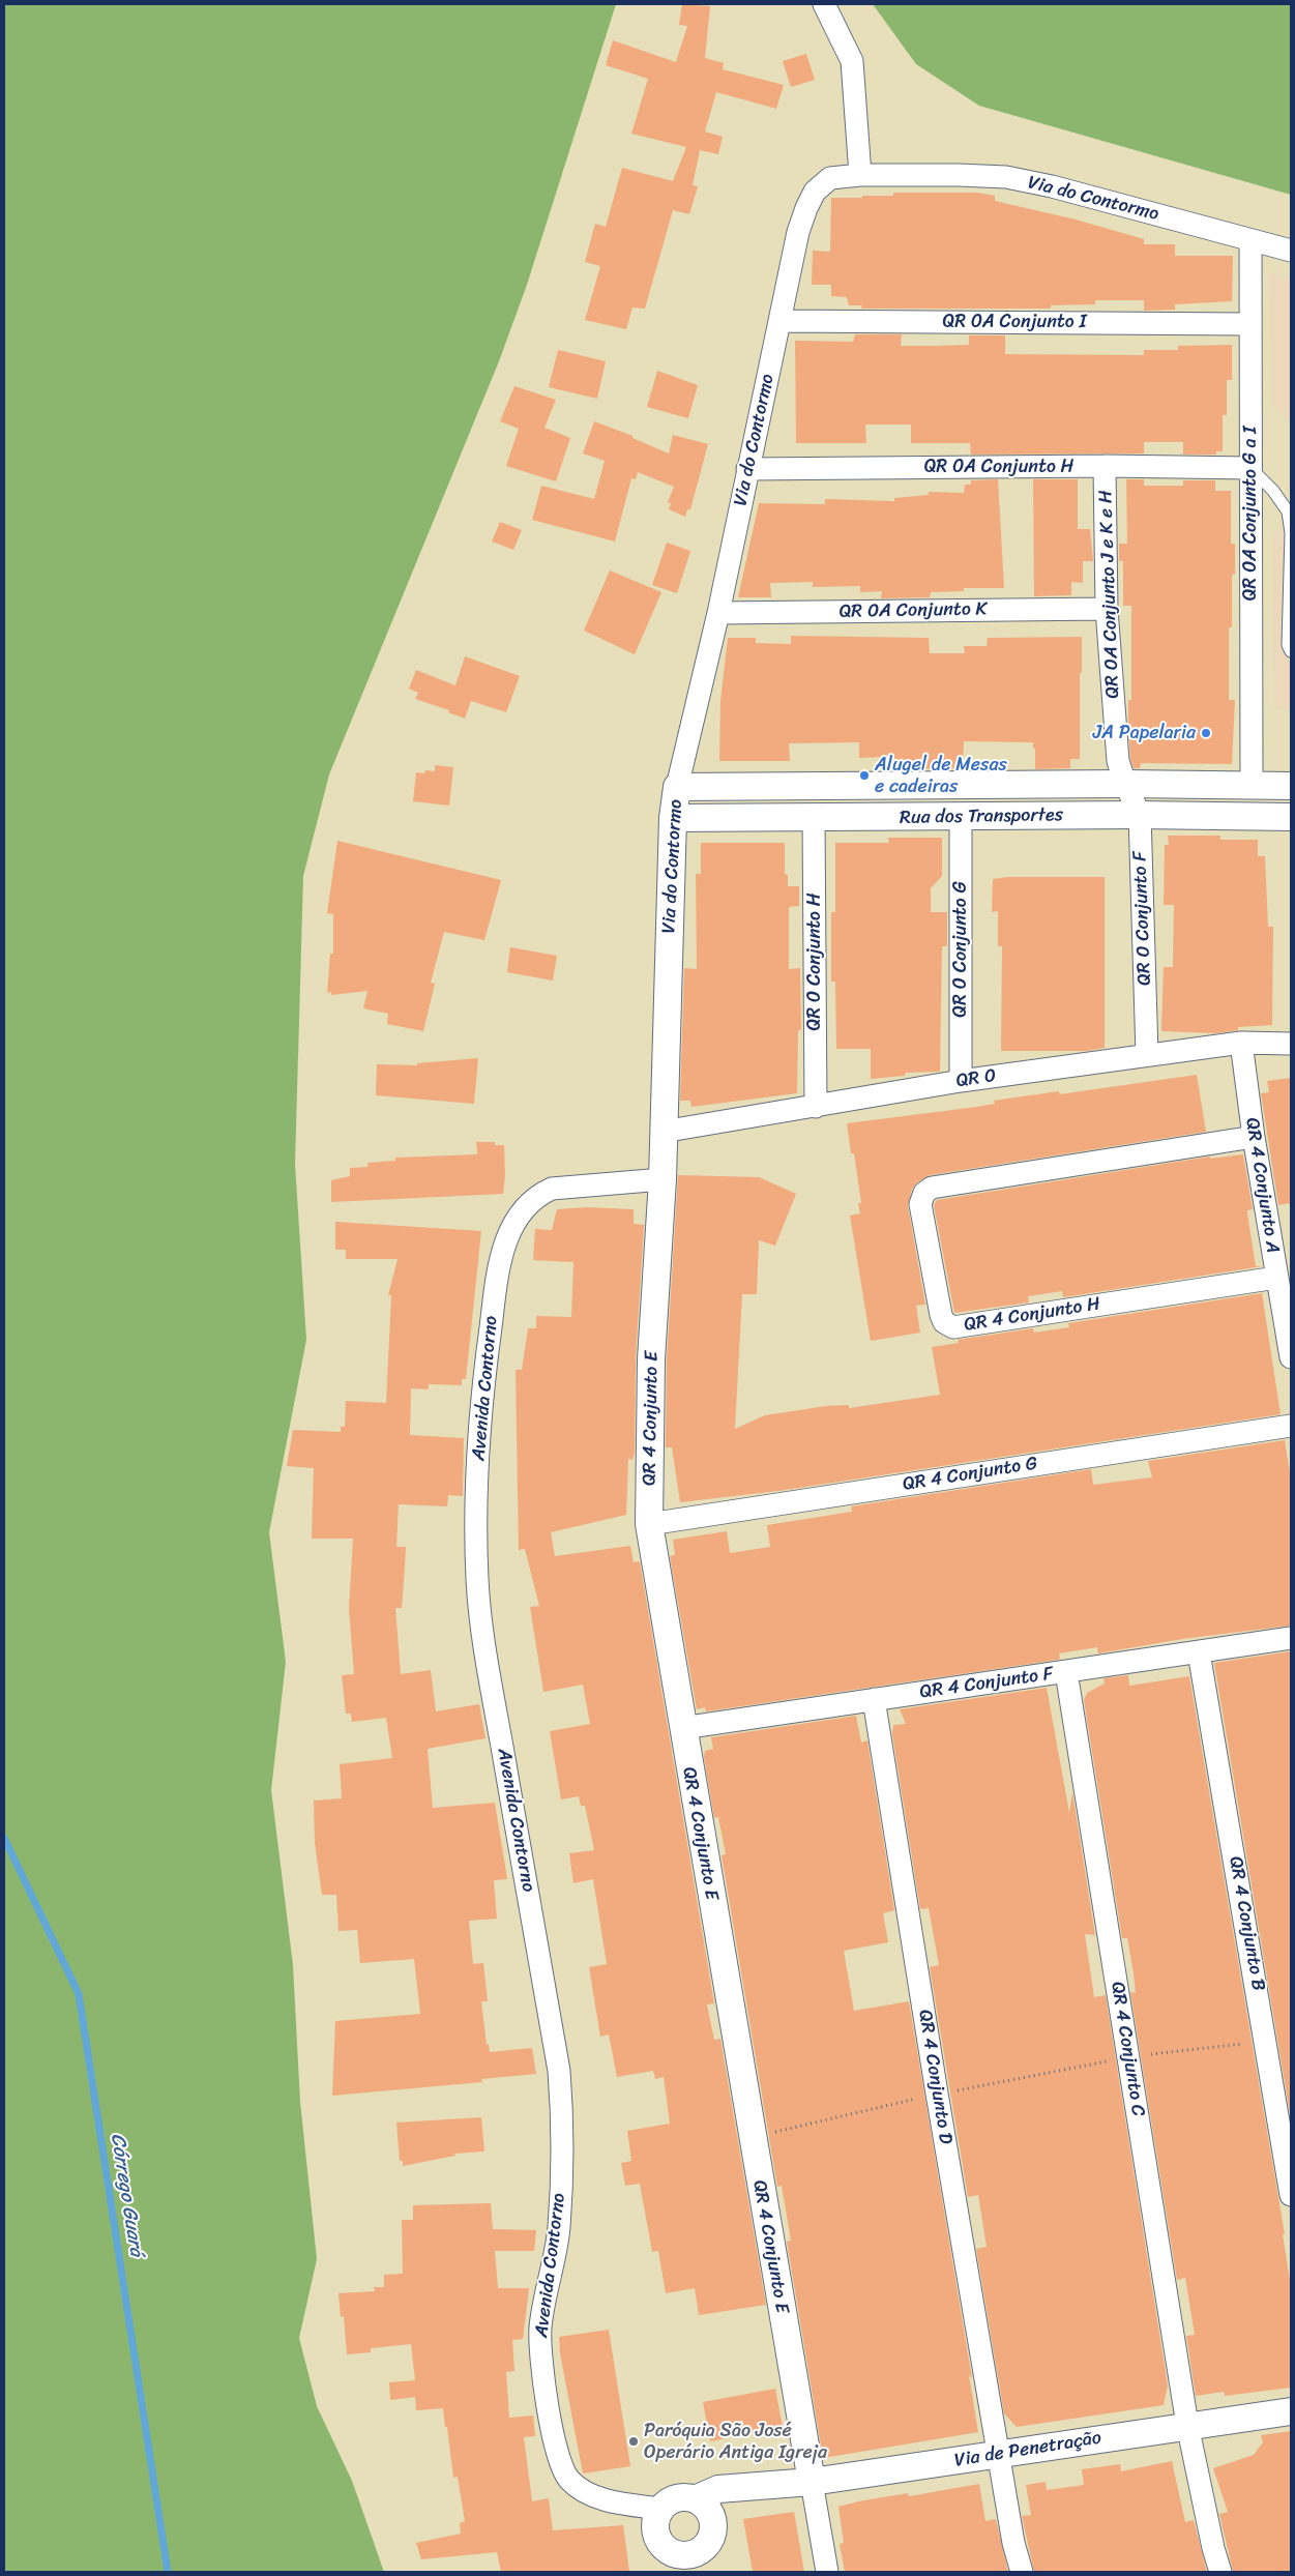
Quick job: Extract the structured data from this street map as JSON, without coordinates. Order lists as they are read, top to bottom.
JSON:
{
  "streets": {
    "street": [
      "Via do Contormo",
      "QR 0A Conjunto I",
      "QR 0A Conjunto H",
      "QR 0A Conjunto G a I",
      "QR 0A Conjunto J e K e H",
      "QR 0A Conjunto K",
      "Rua dos Transportes",
      "QR 0 Conjunto F",
      "QR 0 Conjunto G",
      "QR 0 Conjunto H",
      "QR 0",
      "QR 4 Conjunto A",
      "QR 4 Conjunto H",
      "Avenida Contorno",
      "QR 4 Conjunto E",
      "QR 4 Conjunto G",
      "QR 4 Conjunto F",
      "QR 4 Conjunto B",
      "QR 4 Conjunto C",
      "QR 4 Conjunto D",
      "Via de Penetração"
    ]
  },
  "crossings": [
    ["Via do Contormo", "QR 0A Conjunto I"],
    ["Via do Contormo", "QR 0A Conjunto H"],
    ["Via do Contormo", "QR 0A Conjunto G a I"],
    ["Via do Contormo", "QR 0A Conjunto K"],
    ["Via do Contormo", "Rua dos Transportes"],
    ["Via do Contormo", "QR 0"],
    ["Via do Contormo", "Avenida Contorno"],
    ["Via do Contormo", "QR 4 Conjunto E"],
    ["QR 0A Conjunto I", "QR 0A Conjunto G a I"],
    ["QR 0A Conjunto H", "QR 0A Conjunto G a I"],
    ["QR 0A Conjunto H", "QR 0A Conjunto J e K e H"],
    ["QR 0A Conjunto G a I", "Rua dos Transportes"],
    ["QR 0A Conjunto J e K e H", "QR 0A Conjunto K"],
    ["QR 0A Conjunto J e K e H", "Rua dos Transportes"],
    ["QR 0A Conjunto J e K e H", "QR 0 Conjunto F"],
    ["Rua dos Transportes", "QR 0 Conjunto F"],
    ["Rua dos Transportes", "QR 0 Conjunto G"],
    ["Rua dos Transportes", "QR 0 Conjunto H"],
    ["QR 0 Conjunto F", "QR 0"],
    ["QR 0 Conjunto G", "QR 0"],
    ["QR 0 Conjunto H", "QR 0"],
    ["QR 0", "QR 4 Conjunto A"],
    ["QR 4 Conjunto A", "QR 4 Conjunto H"],
    ["Avenida Contorno", "QR 4 Conjunto E"],
    ["Avenida Contorno", "Via de Penetração"],
    ["QR 4 Conjunto E", "QR 4 Conjunto G"],
    ["QR 4 Conjunto E", "QR 4 Conjunto F"],
    ["QR 4 Conjunto E", "Via de Penetração"],
    ["QR 4 Conjunto F", "QR 4 Conjunto B"],
    ["QR 4 Conjunto F", "QR 4 Conjunto C"],
    ["QR 4 Conjunto F", "QR 4 Conjunto D"],
    ["QR 4 Conjunto C", "Via de Penetração"],
    ["QR 4 Conjunto D", "Via de Penetração"]
  ],
  "water": ["Córrego Guará"],
  "places": ["JA Papelaria", "Alugel de Mesas e cadeiras", "Paróquia São José Operário Antiga Igreja"]
}
